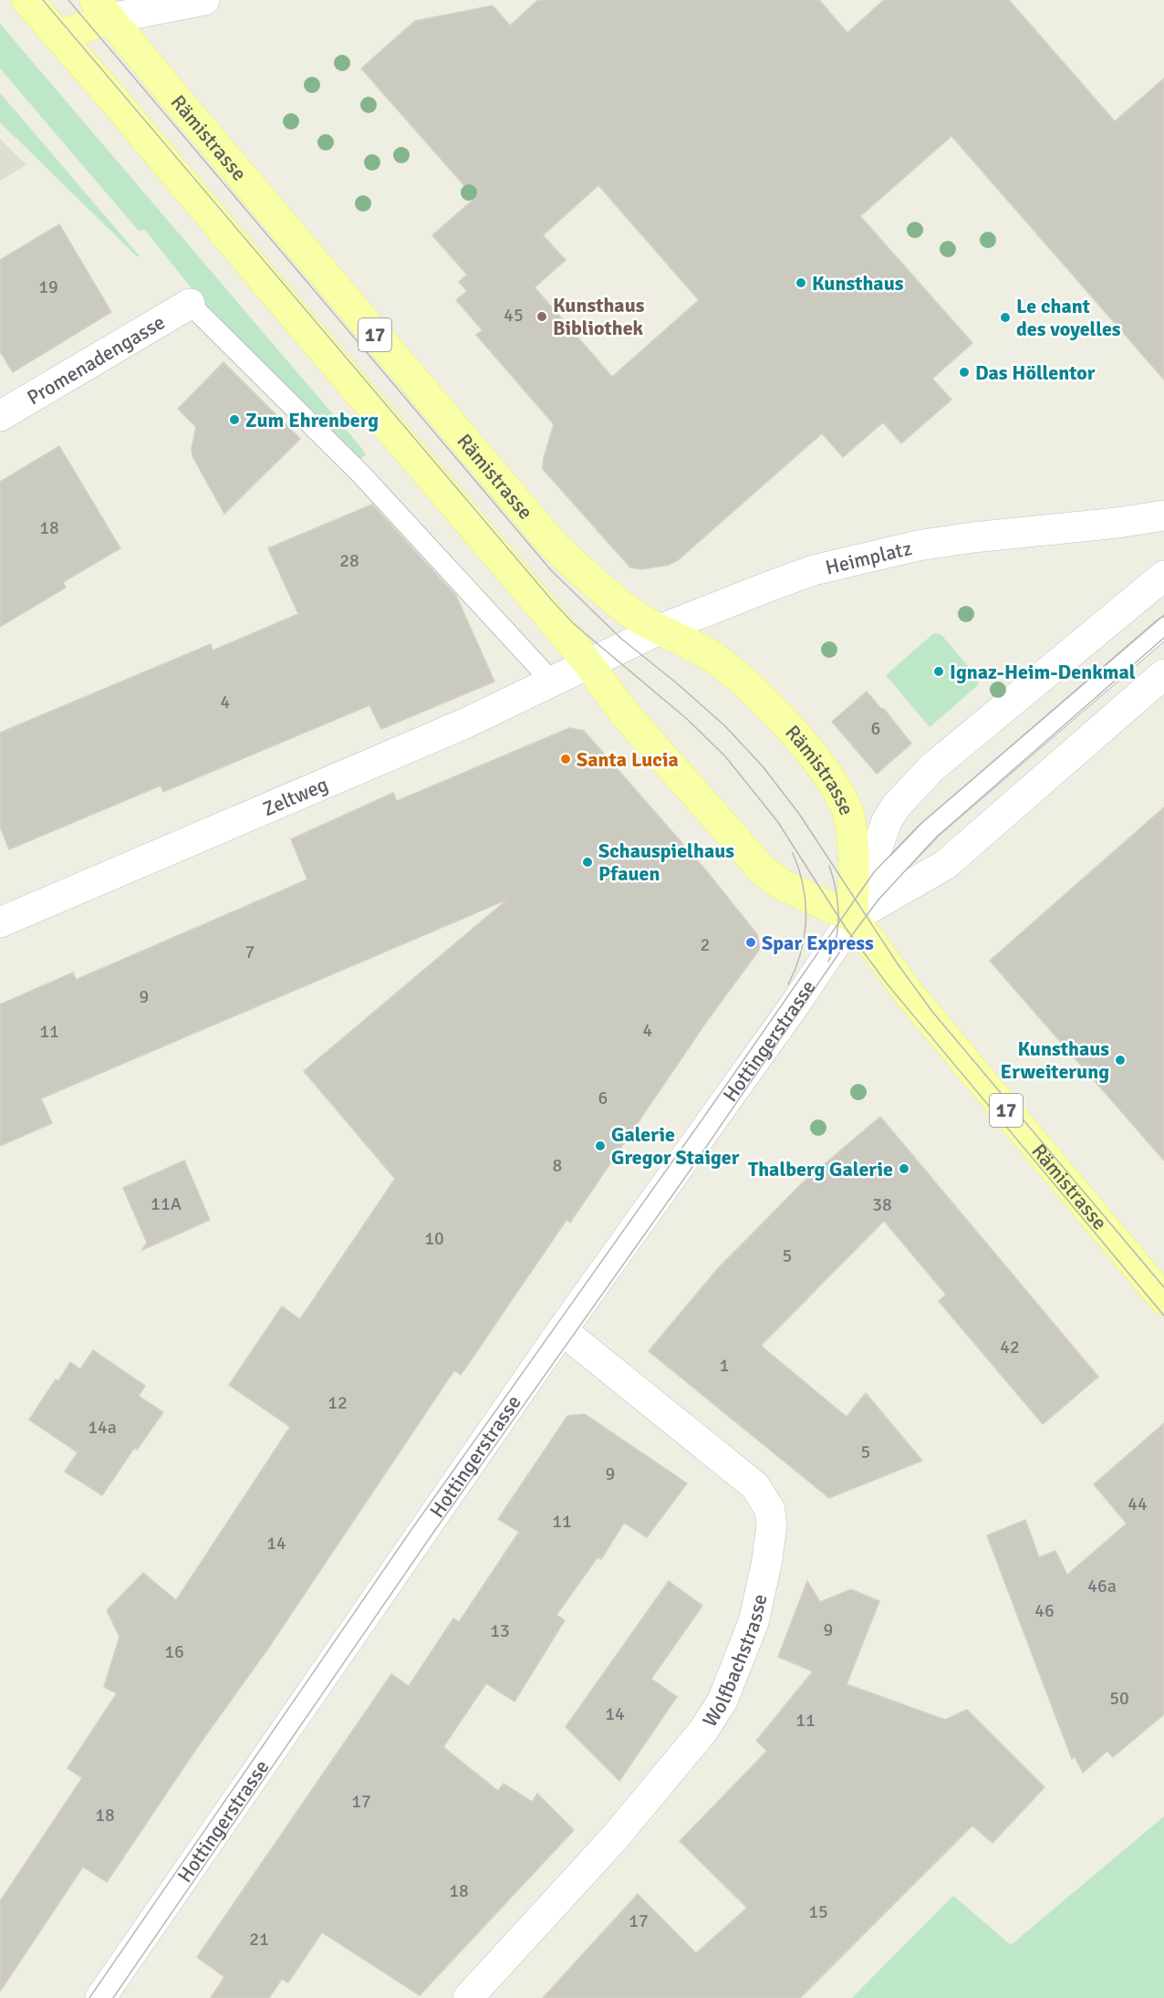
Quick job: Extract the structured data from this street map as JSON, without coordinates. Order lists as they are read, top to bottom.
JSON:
{
  "streets": {
    "main road": ["Rämistrasse", "17"],
    "street": [
      "Promenadengasse",
      "Heimplatz",
      "Zeltweg",
      "Hottingerstrasse",
      "Wolfbachstrasse"
    ]
  },
  "crossings": [
    ["Rämistrasse", "Heimplatz"],
    ["Rämistrasse", "Zeltweg"],
    ["Rämistrasse", "Hottingerstrasse"],
    ["Heimplatz", "Zeltweg"],
    ["Hottingerstrasse", "Wolfbachstrasse"]
  ],
  "places": [
    "Kunsthaus",
    "Kunsthaus Bibliothek",
    "Le chant des voyelles",
    "Das Höllentor",
    "Zum Ehrenberg",
    "Ignaz-Heim-Denkmal",
    "Santa Lucia",
    "Schauspielhaus Pfauen",
    "Spar Express",
    "Kunsthaus Erweiterung",
    "Galerie Gregor Staiger",
    "Thalberg Galerie"
  ],
  "house_numbers": [
    "19",
    "45",
    "18",
    "28",
    "4",
    "6",
    "2",
    "7",
    "9",
    "4",
    "11",
    "6",
    "8",
    "11A",
    "38",
    "10",
    "5",
    "42",
    "1",
    "12",
    "14a",
    "5",
    "9",
    "44",
    "11",
    "14",
    "46a",
    "46",
    "9",
    "13",
    "16",
    "50",
    "14",
    "11",
    "17",
    "18",
    "18",
    "15",
    "17",
    "21"
  ]
}
